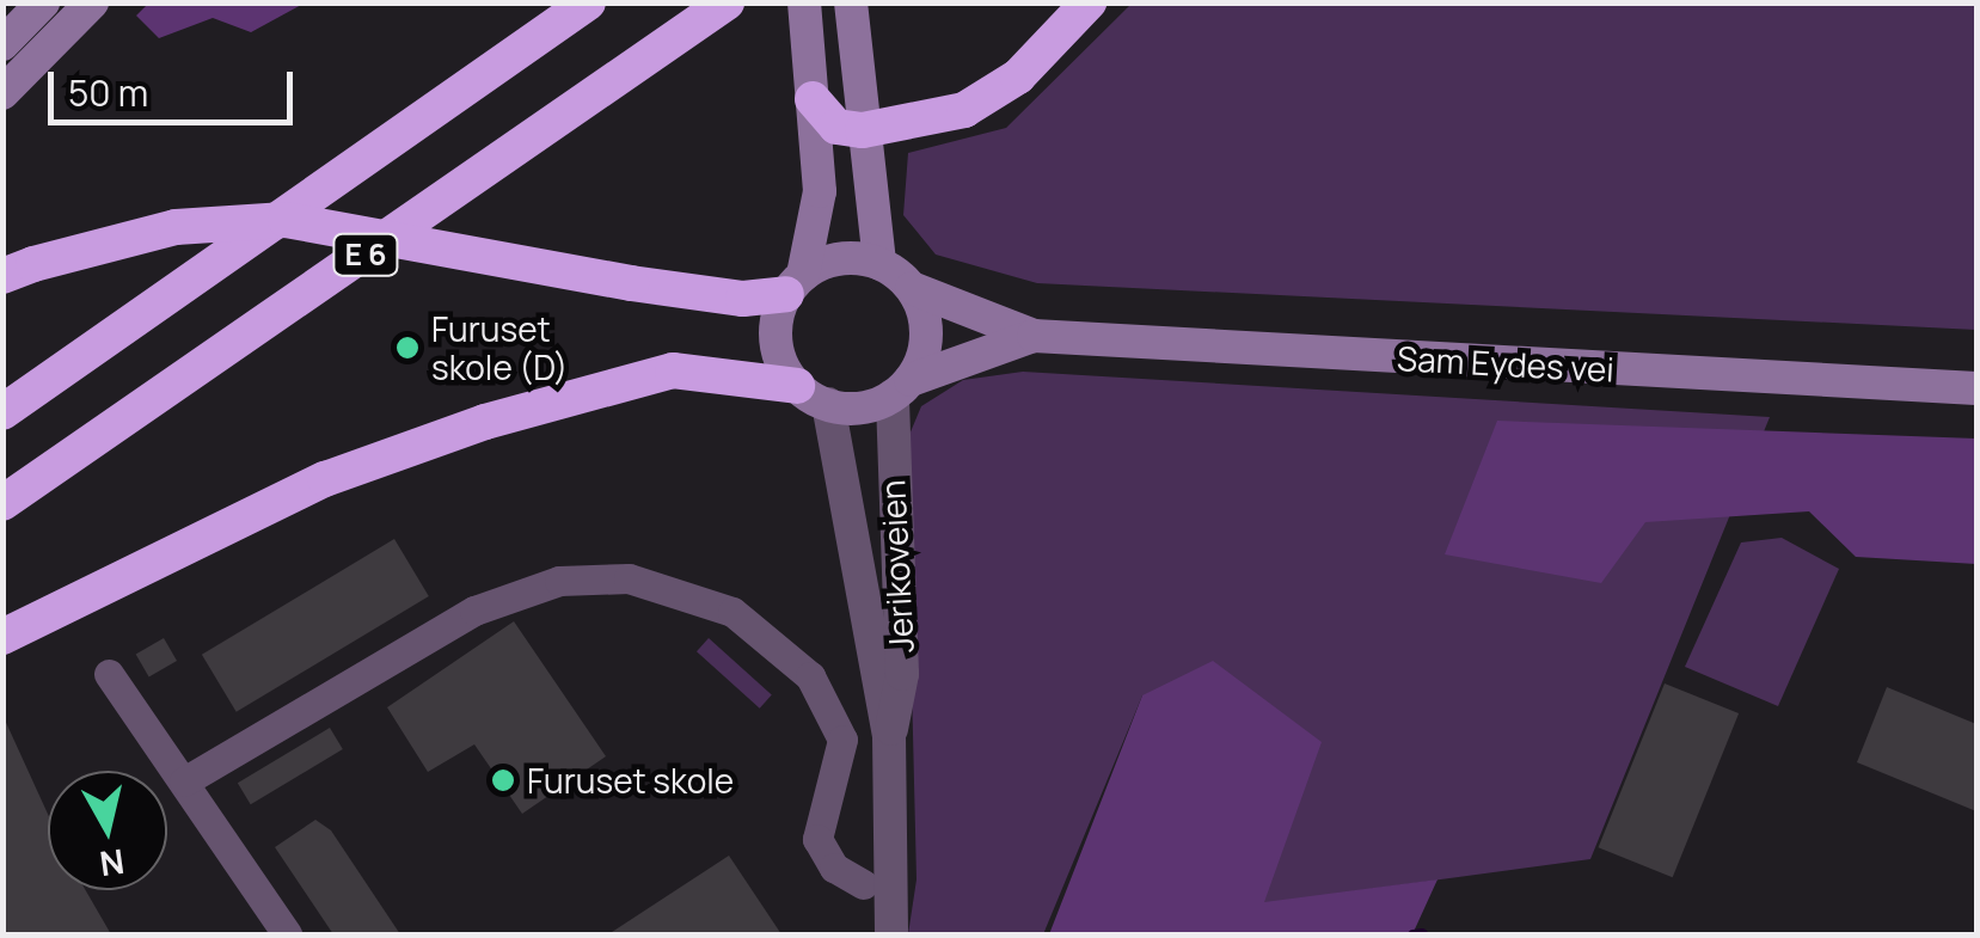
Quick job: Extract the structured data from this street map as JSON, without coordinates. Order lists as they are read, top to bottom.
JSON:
{
  "streets": {
    "highway": ["E 6"],
    "main road": ["Sam Eydes vei", "Jerikoveien"]
  },
  "crossings": [
    ["E 6", "Sam Eydes vei"],
    ["E 6", "Jerikoveien"],
    ["Sam Eydes vei", "Jerikoveien"]
  ],
  "places": ["Furuset skole (D)", "Furuset skole"],
  "scale_bar": "50 m",
  "north": "bottom"
}
